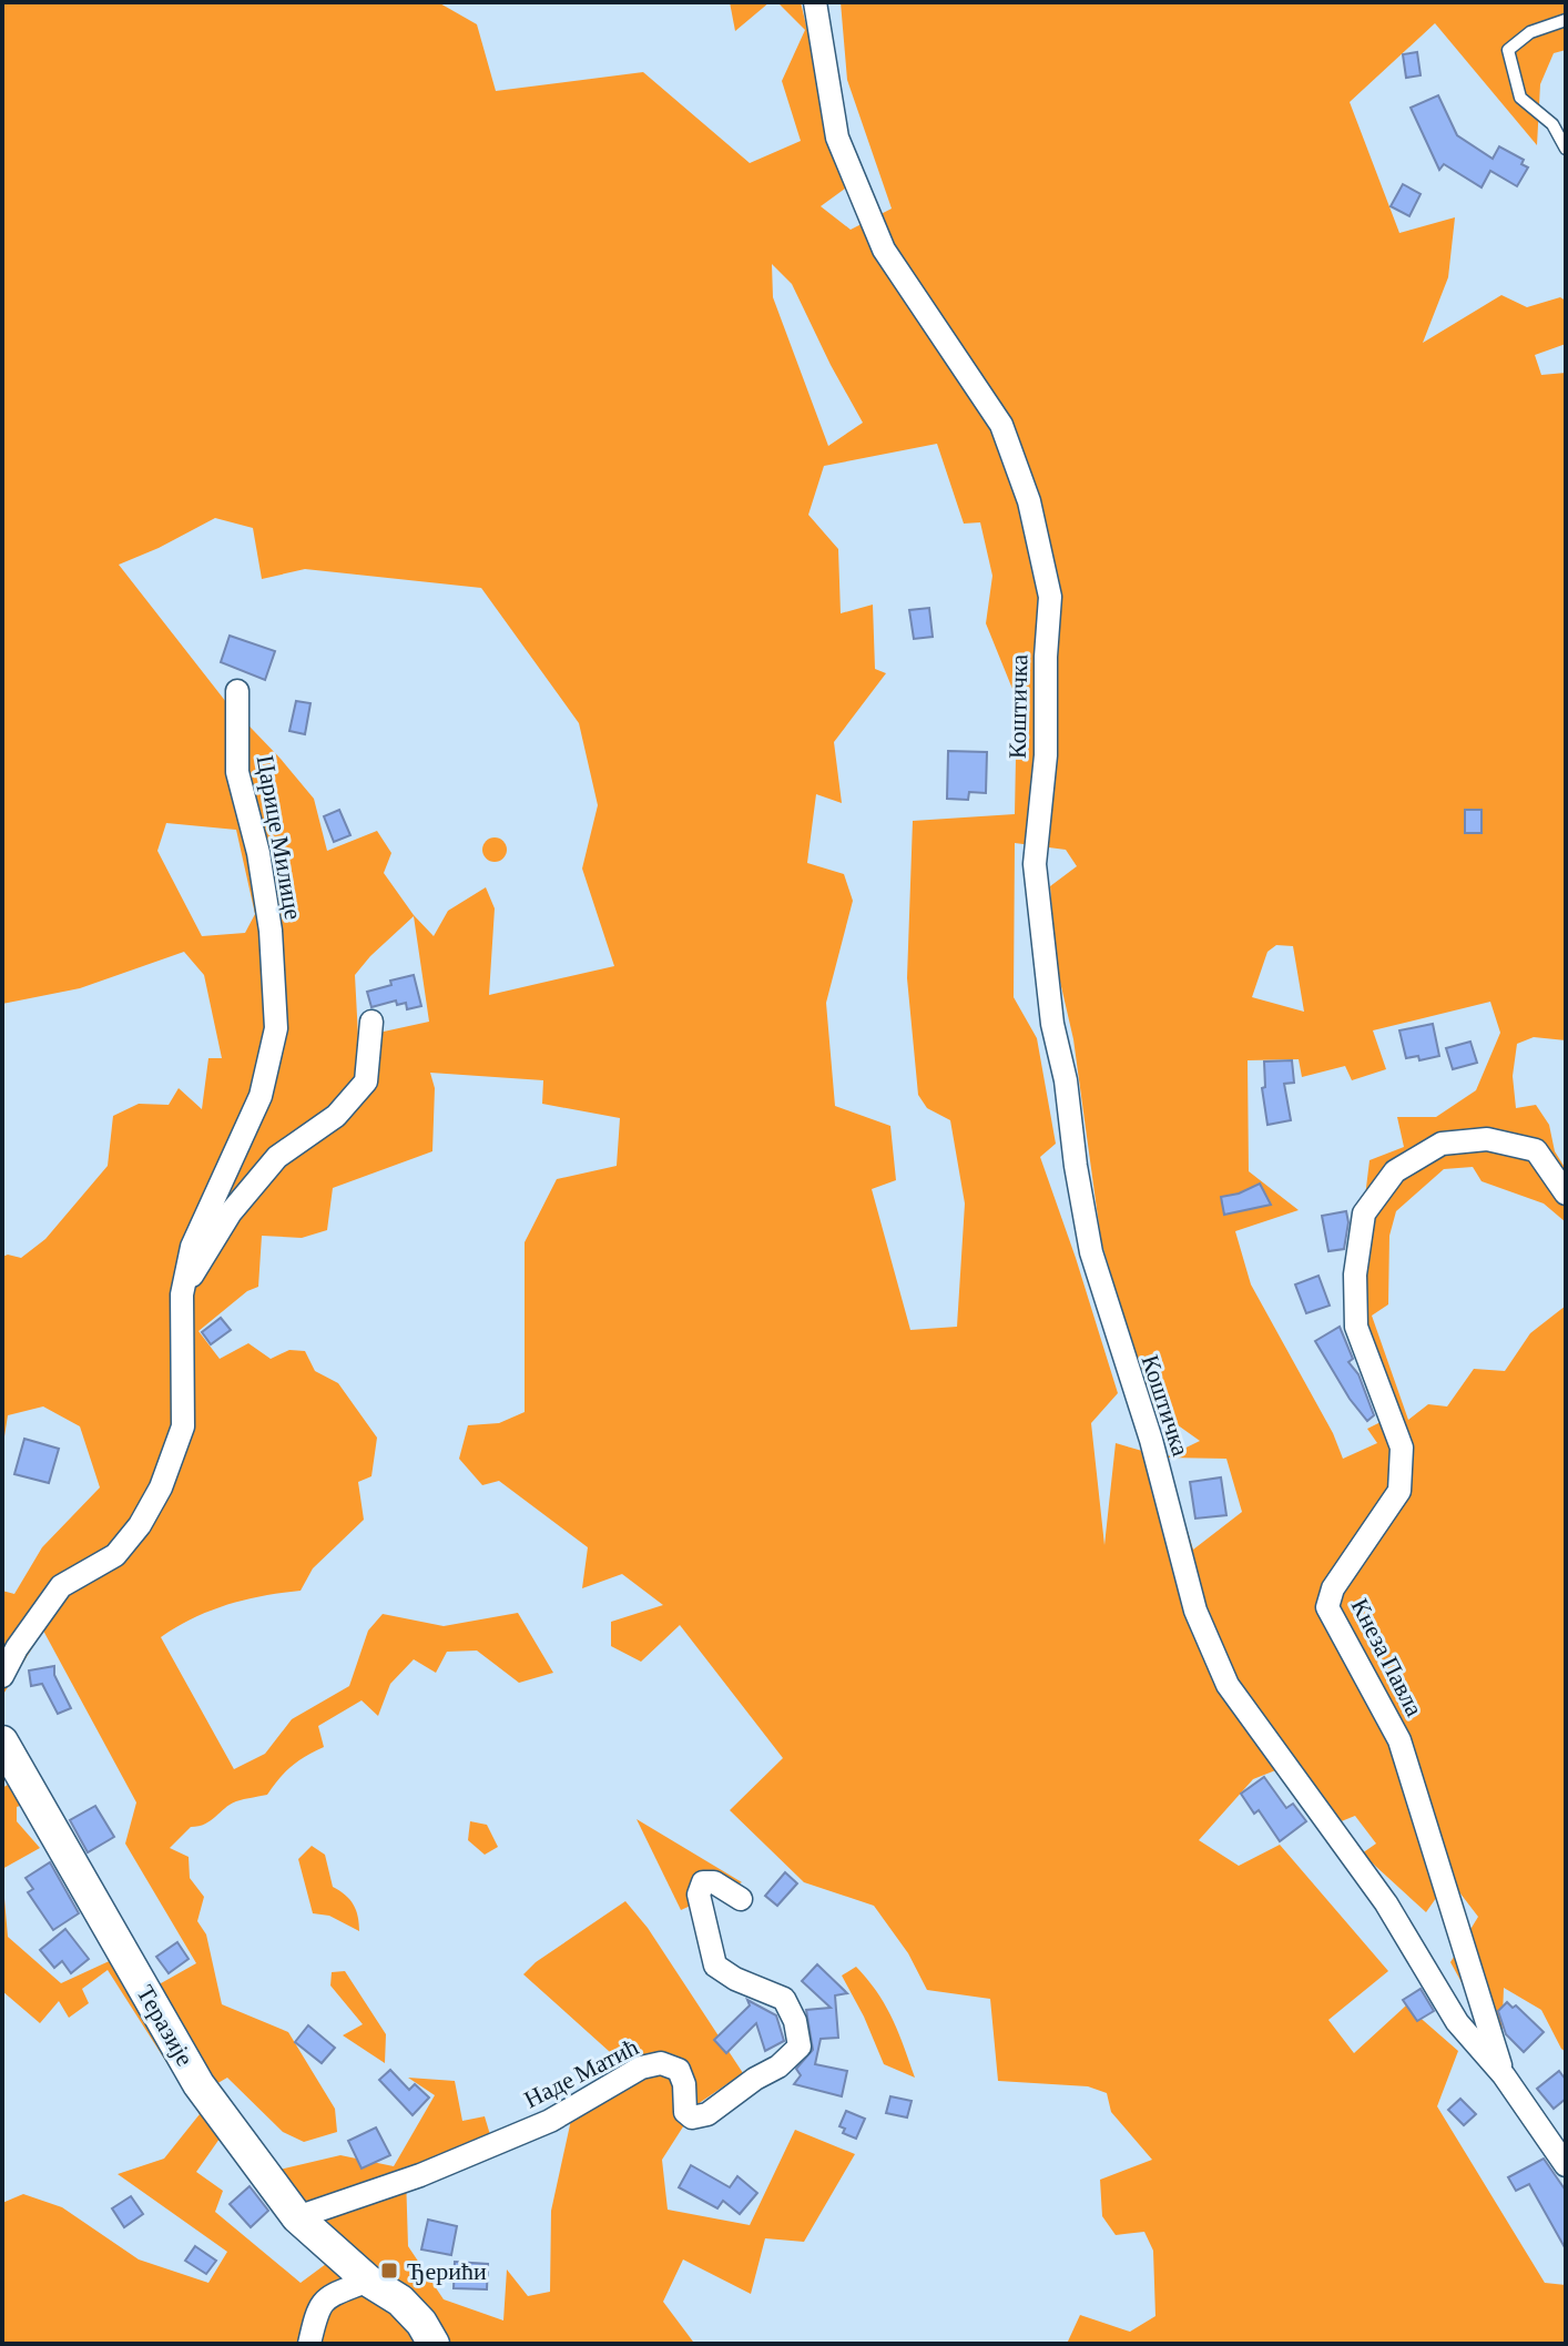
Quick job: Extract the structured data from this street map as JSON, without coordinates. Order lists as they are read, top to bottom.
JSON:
{
  "streets": {
    "street": [
      "Коштичка",
      "Царице Милице",
      "Кнеза Павла",
      "Теразије",
      "Наде Матић"
    ]
  },
  "crossings": [
    ["Коштичка", "Кнеза Павла"],
    ["Теразије", "Наде Матић"]
  ],
  "places": {
    "transit": ["Ђерићи"]
  }
}
